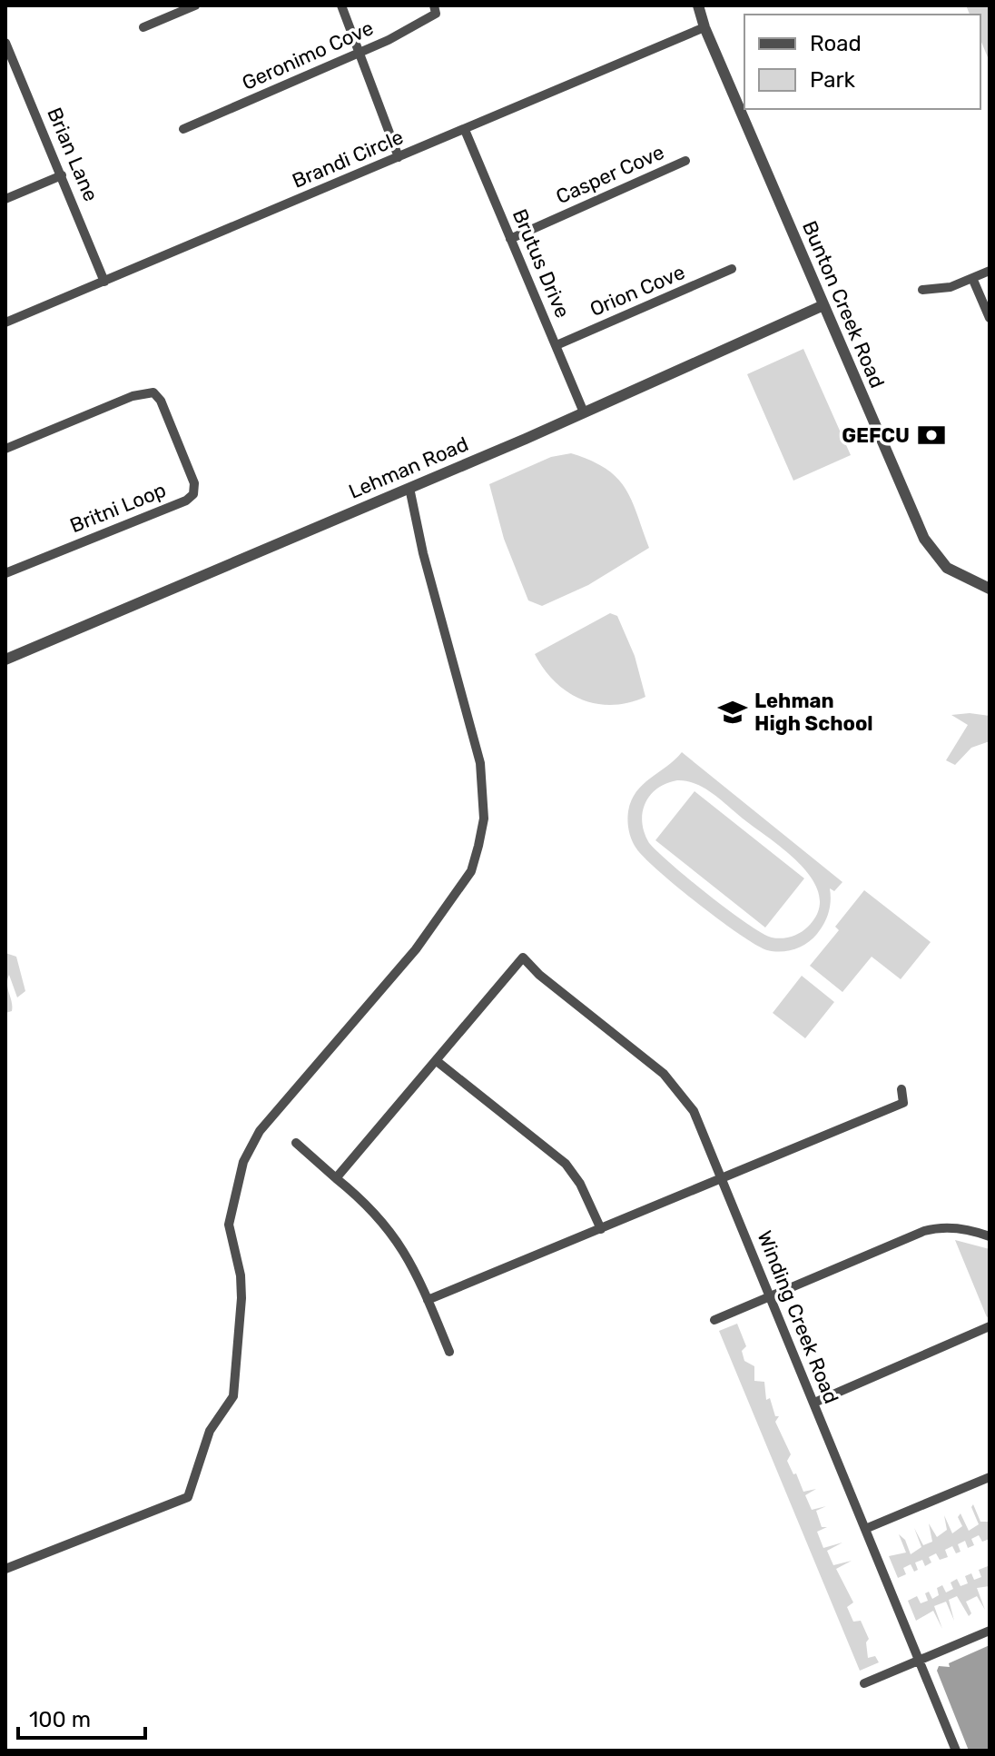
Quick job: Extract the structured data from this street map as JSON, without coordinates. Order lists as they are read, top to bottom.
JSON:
{
  "streets": {
    "street": [
      "Geronimo Cove",
      "Brian Lane",
      "Brandi Circle",
      "Casper Cove",
      "Brutus Drive",
      "Orion Cove",
      "Bunton Creek Road",
      "Lehman Road",
      "Britni Loop",
      "Winding Creek Road"
    ]
  },
  "crossings": [
    ["Brian Lane", "Brandi Circle"],
    ["Brandi Circle", "Brutus Drive"],
    ["Brandi Circle", "Bunton Creek Road"],
    ["Casper Cove", "Brutus Drive"],
    ["Brutus Drive", "Orion Cove"],
    ["Brutus Drive", "Lehman Road"],
    ["Bunton Creek Road", "Lehman Road"]
  ],
  "places": {
    "bank": ["GEFCU"],
    "school or university": ["Lehman High School"]
  },
  "legend": ["Road", "Park"],
  "scale_bar": "100 m"
}
